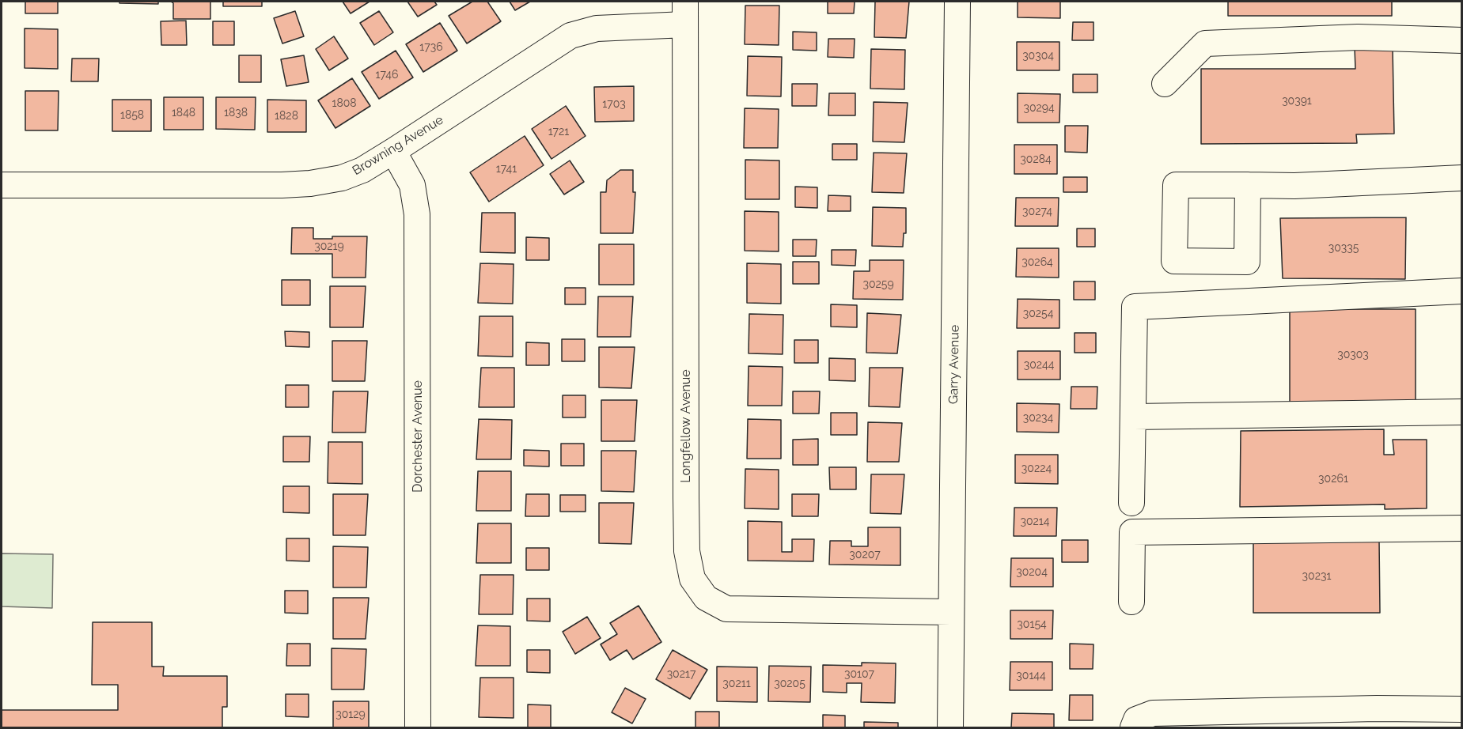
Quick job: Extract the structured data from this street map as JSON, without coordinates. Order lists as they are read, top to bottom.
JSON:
{
  "streets": {
    "street": [
      "Browning Avenue",
      "Garry Avenue",
      "Longfellow Avenue",
      "Dorchester Avenue"
    ]
  },
  "crossings": [
    ["Browning Avenue", "Longfellow Avenue"],
    ["Browning Avenue", "Dorchester Avenue"],
    ["Garry Avenue", "Longfellow Avenue"]
  ],
  "house_numbers": [
    "1736",
    "30304",
    "1746",
    "30391",
    "1808",
    "1703",
    "30294",
    "1848",
    "1838",
    "1858",
    "1828",
    "1721",
    "30284",
    "1741",
    "30274",
    "30219",
    "30335",
    "30264",
    "30259",
    "30254",
    "30303",
    "30244",
    "30234",
    "30224",
    "30261",
    "30214",
    "30207",
    "30204",
    "30231",
    "30154",
    "30217",
    "30107",
    "30144",
    "30211",
    "30205",
    "30129"
  ]
}
